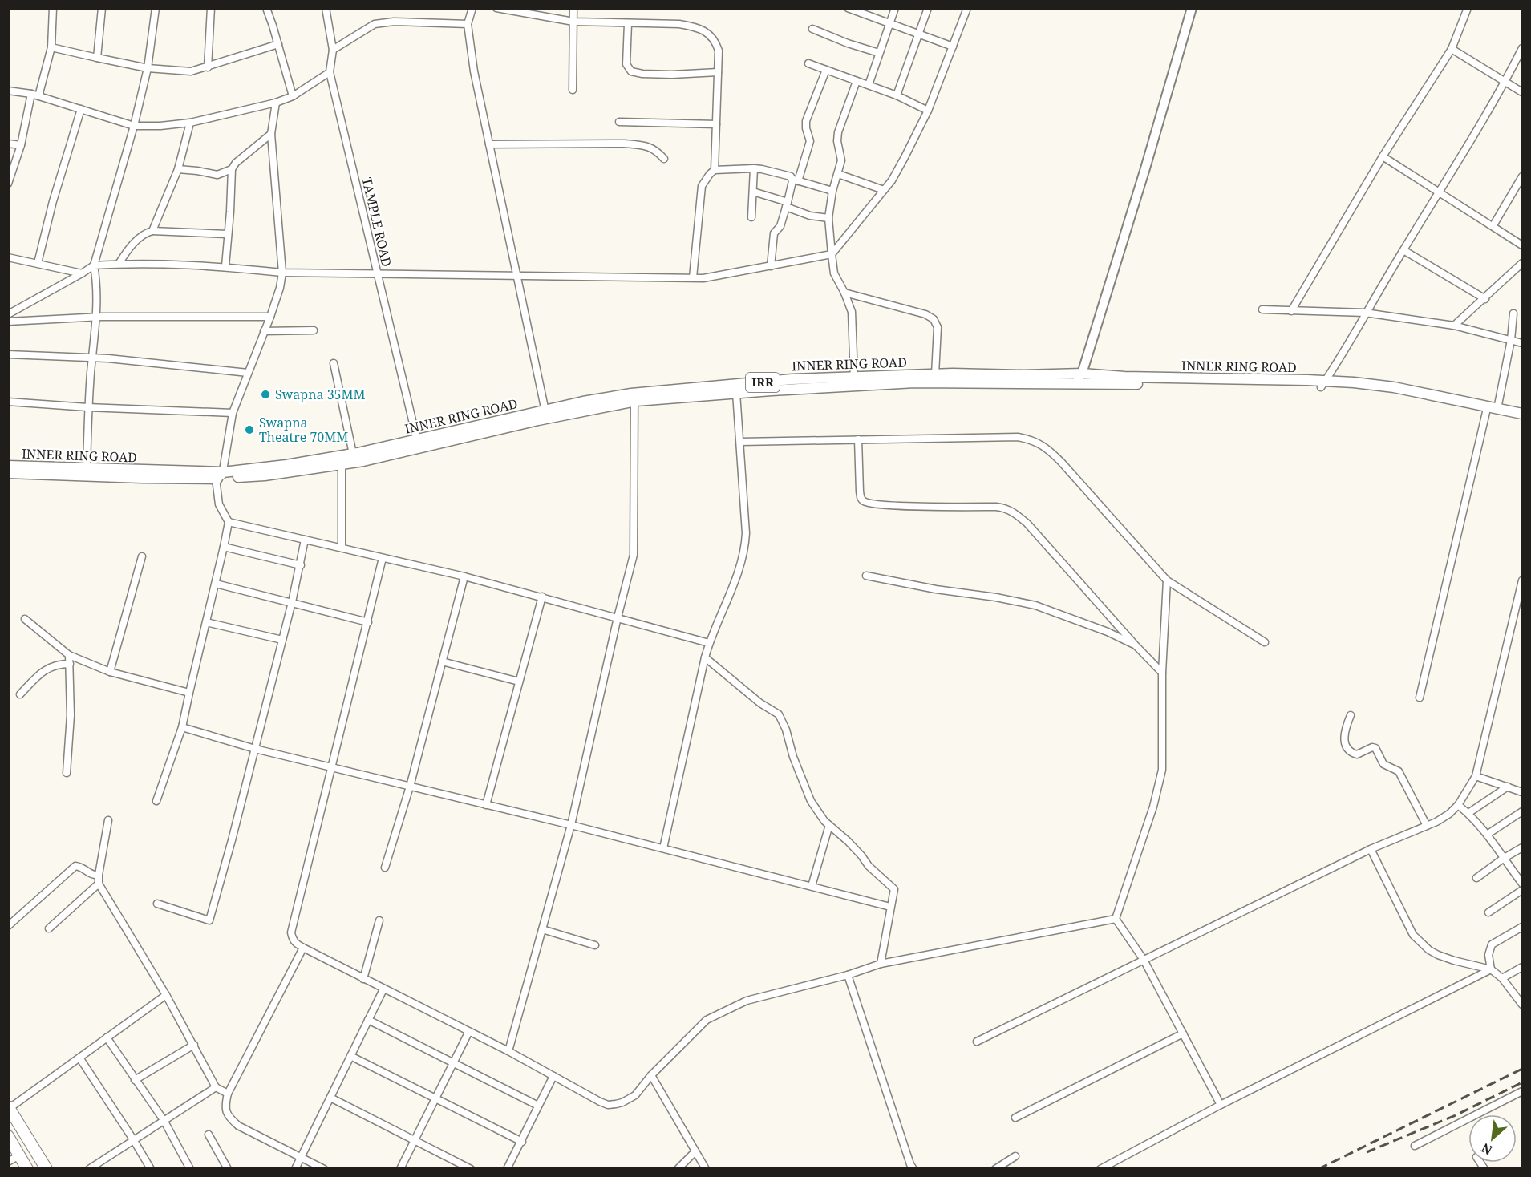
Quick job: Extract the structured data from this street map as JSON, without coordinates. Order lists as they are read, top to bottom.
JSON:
{
  "streets": {
    "main road": ["INNER RING ROAD", "IRR"],
    "street": ["TAMPLE ROAD"]
  },
  "crossings": [
    ["TAMPLE ROAD", "INNER RING ROAD"]
  ],
  "places": ["Swapna 35MM", "Swapna Theatre 70MM"],
  "north": "bottom left"
}
